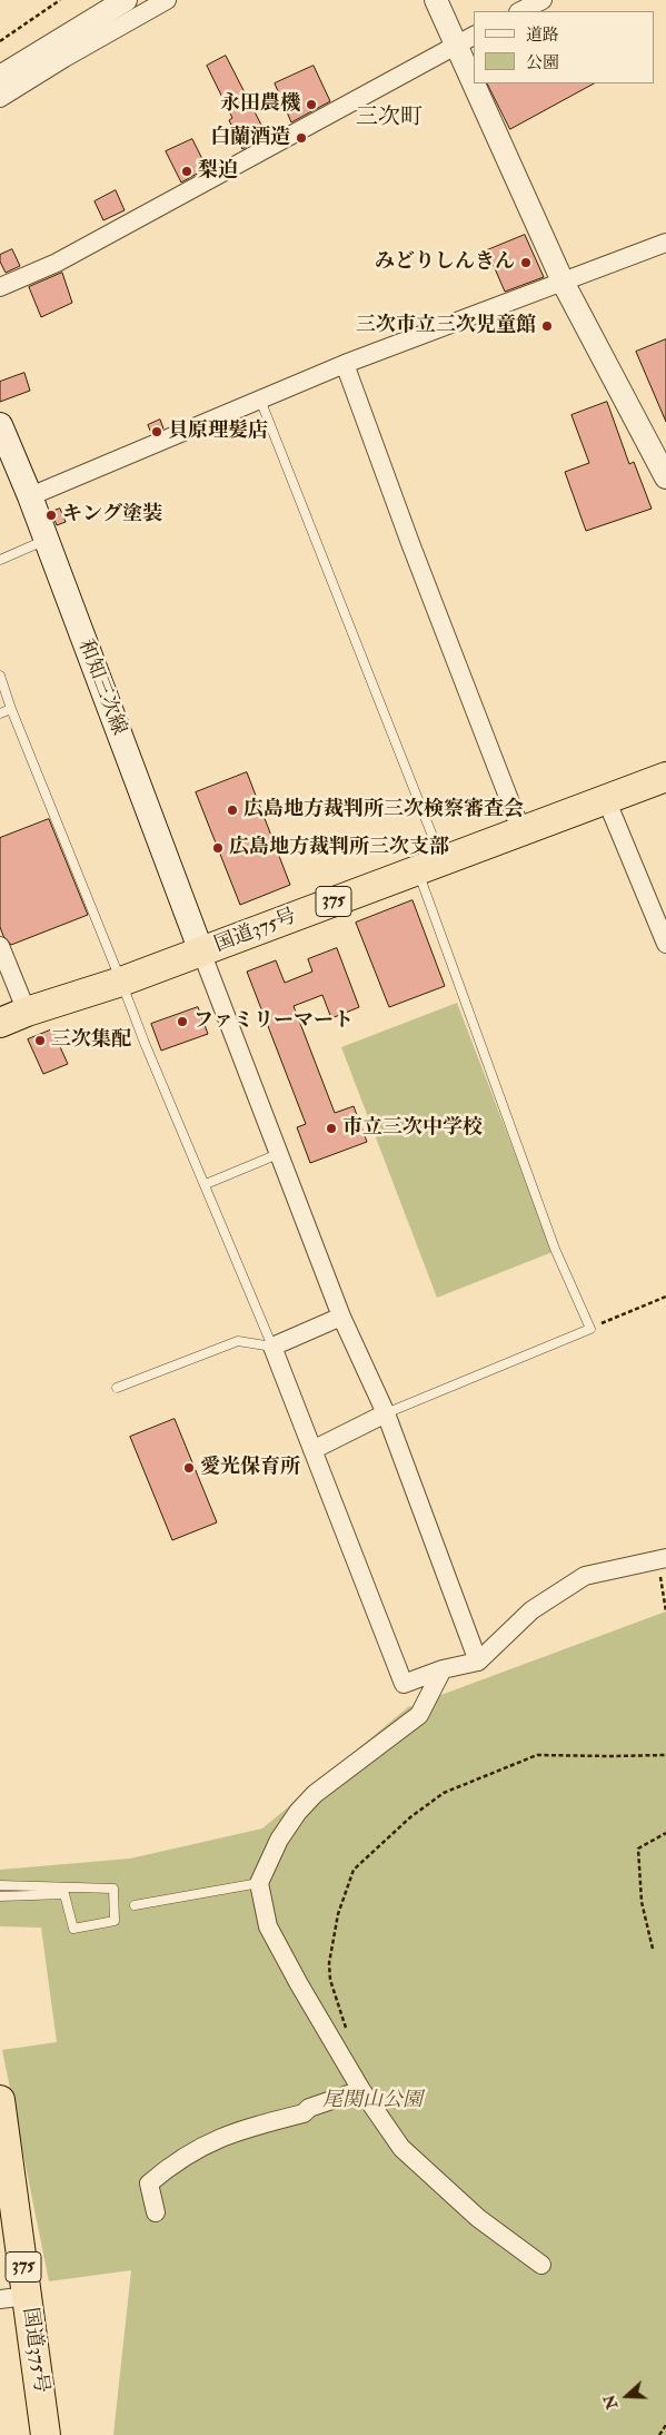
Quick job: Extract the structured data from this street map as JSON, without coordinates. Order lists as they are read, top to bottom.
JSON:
{
  "streets": {
    "highway": ["375", "国道375号"],
    "main road": ["和知三次線"]
  },
  "crossings": [
    ["和知三次線", "国道375号"]
  ],
  "districts": ["三次町"],
  "parks": ["尾関山公園"],
  "places": [
    "永田農機",
    "白蘭酒造",
    "梨迫",
    "みどりしんきん",
    "三次市立三次児童館",
    "貝原理髪店",
    "キング塗装",
    "広島地方裁判所三次検察審査会",
    "広島地方裁判所三次支部",
    "ファミリーマート",
    "三次集配",
    "市立三次中学校",
    "愛光保育所"
  ],
  "legend": ["道路", "公園"],
  "north": "left"
}
